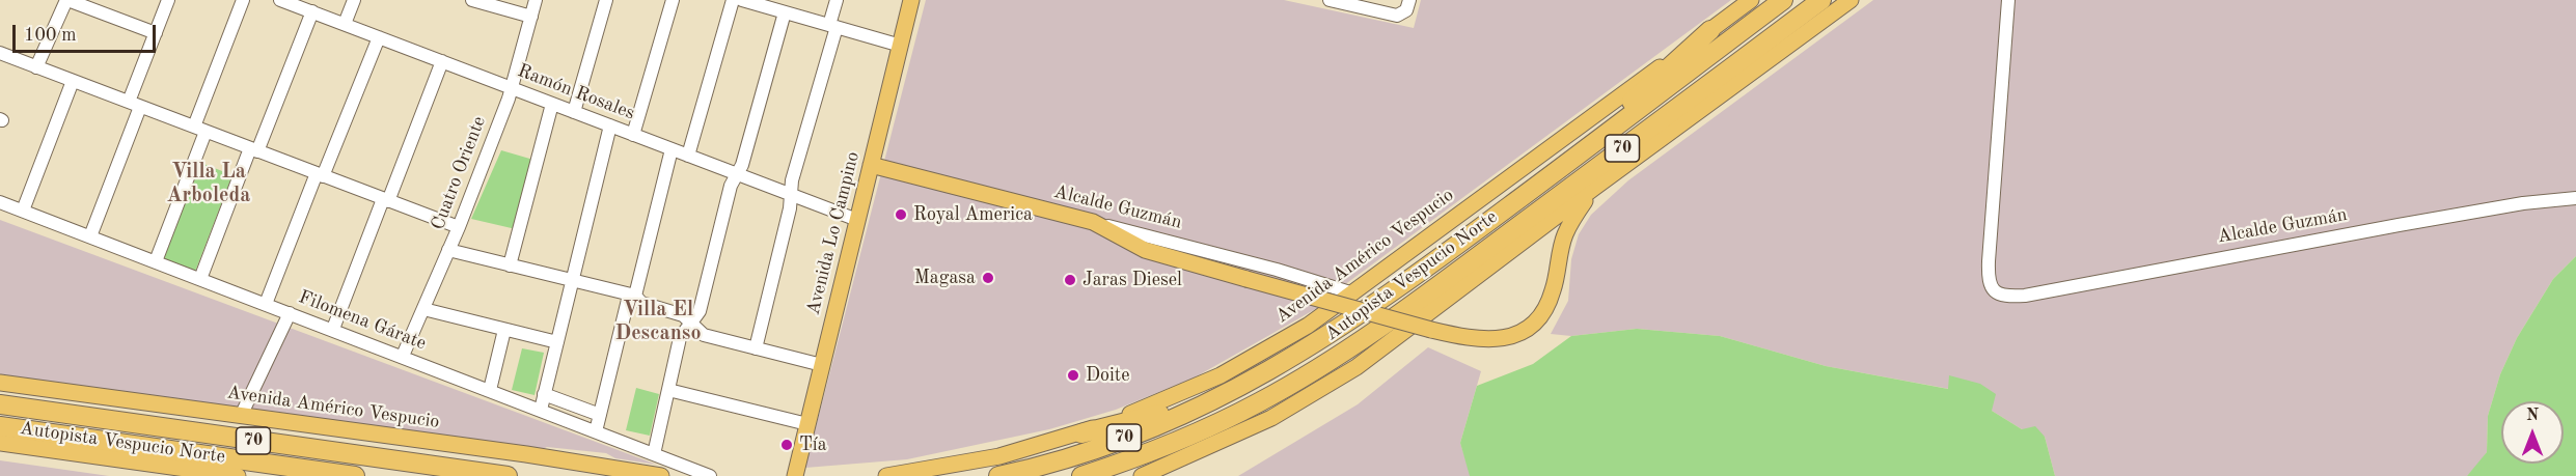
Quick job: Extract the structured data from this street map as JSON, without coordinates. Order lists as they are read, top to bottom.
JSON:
{
  "streets": {
    "highway": ["70", "Autopista Vespucio Norte"],
    "main road": ["Alcalde Guzmán", "Avenida Lo Campino", "Avenida Américo Vespucio"],
    "street": ["Ramón Rosales", "Cuatro Oriente", "Filomena Gárate"]
  },
  "crossings": [
    ["Ramón Rosales", "Cuatro Oriente"],
    ["Ramón Rosales", "Avenida Lo Campino"],
    ["Cuatro Oriente", "Filomena Gárate"],
    ["Alcalde Guzmán", "Avenida Lo Campino"],
    ["Alcalde Guzmán", "Avenida Américo Vespucio"]
  ],
  "districts": ["Villa La Arboleda", "Villa El Descanso"],
  "places": [
    "Royal America",
    "Magasa",
    "Jaras Diesel",
    "Doite",
    "Tía"
  ],
  "scale_bar": "100 m",
  "north": "top"
}
